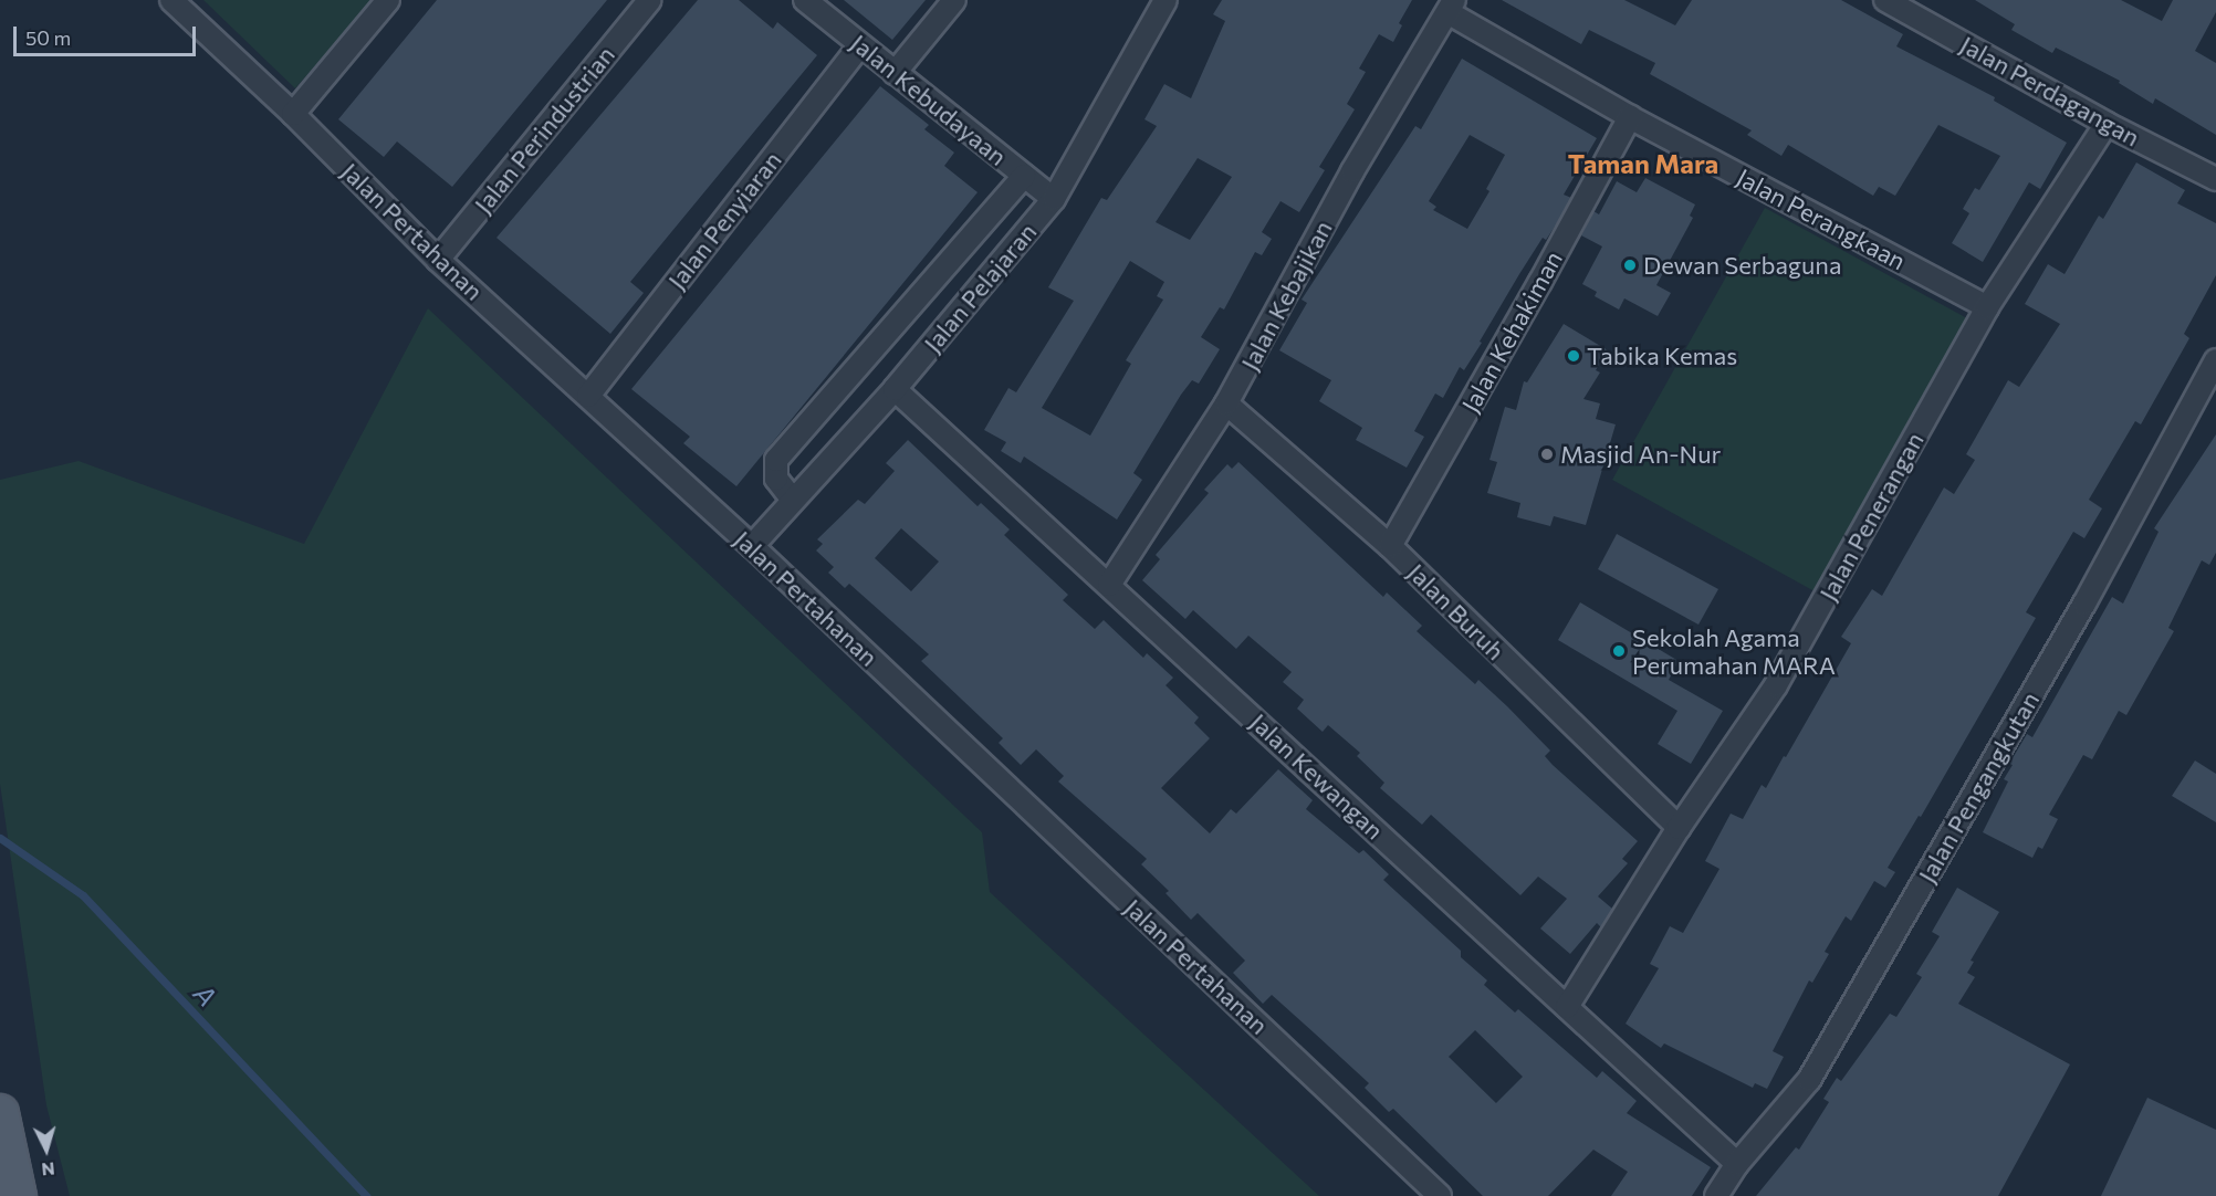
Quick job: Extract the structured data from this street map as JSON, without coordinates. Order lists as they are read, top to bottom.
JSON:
{
  "streets": {
    "street": [
      "Jalan Perdagangan",
      "Jalan Kebudayaan",
      "Jalan Perindustrian",
      "Jalan Perangkaan",
      "Jalan Penyiaran",
      "Jalan Pertahanan",
      "Jalan Pelajaran",
      "Jalan Kebajikan",
      "Jalan Kehakiman",
      "Jalan Penerangan",
      "Jalan Buruh",
      "Jalan Kewangan",
      "Jalan Pengangkutan"
    ]
  },
  "crossings": [
    ["Jalan Perdagangan", "Jalan Penerangan"],
    ["Jalan Kebudayaan", "Jalan Penyiaran"],
    ["Jalan Kebudayaan", "Jalan Pelajaran"],
    ["Jalan Perindustrian", "Jalan Pertahanan"],
    ["Jalan Perangkaan", "Jalan Kebajikan"],
    ["Jalan Perangkaan", "Jalan Kehakiman"],
    ["Jalan Perangkaan", "Jalan Penerangan"],
    ["Jalan Penyiaran", "Jalan Pertahanan"],
    ["Jalan Pertahanan", "Jalan Pelajaran"],
    ["Jalan Pelajaran", "Jalan Kewangan"],
    ["Jalan Kebajikan", "Jalan Buruh"],
    ["Jalan Kebajikan", "Jalan Kewangan"],
    ["Jalan Kehakiman", "Jalan Buruh"],
    ["Jalan Penerangan", "Jalan Buruh"],
    ["Jalan Penerangan", "Jalan Kewangan"],
    ["Jalan Kewangan", "Jalan Pengangkutan"]
  ],
  "districts": ["Taman Mara"],
  "water": ["A"],
  "places": [
    "Dewan Serbaguna",
    "Tabika Kemas",
    "Masjid An-Nur",
    "Sekolah Agama Perumahan MARA"
  ],
  "scale_bar": "50 m",
  "north": "bottom"
}
